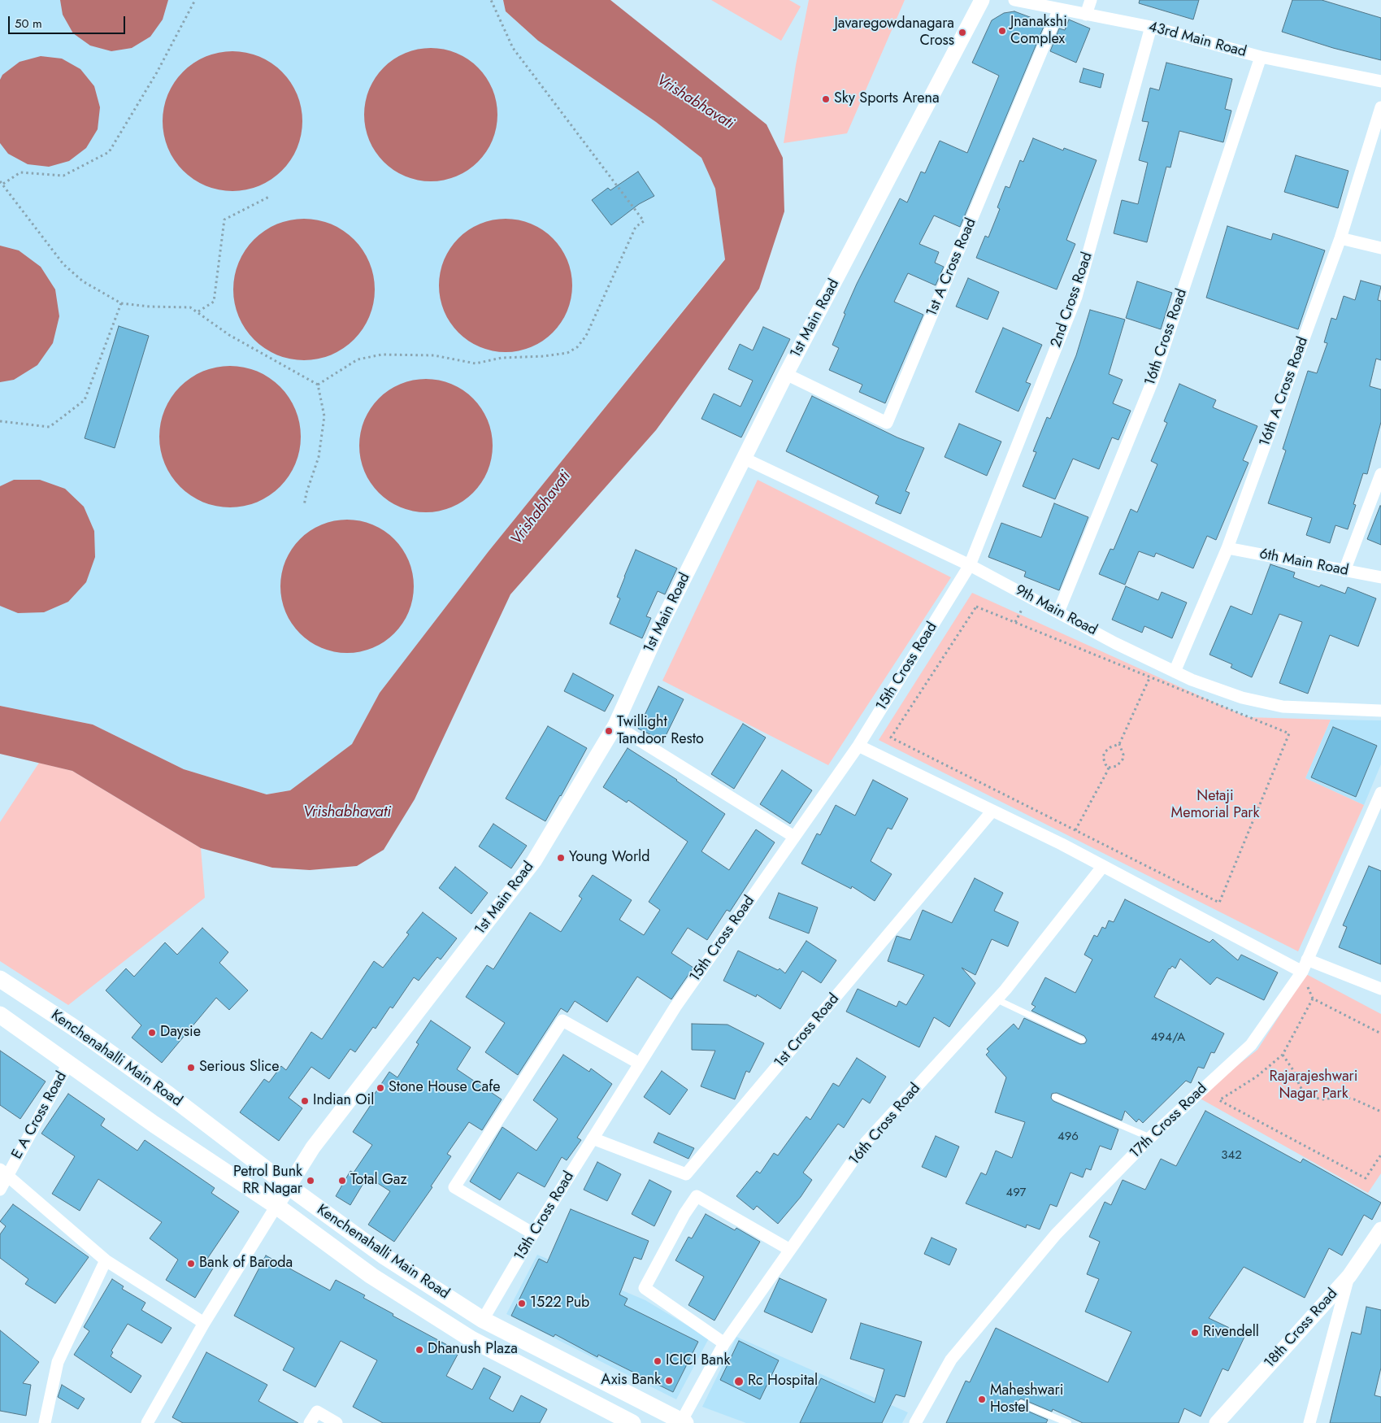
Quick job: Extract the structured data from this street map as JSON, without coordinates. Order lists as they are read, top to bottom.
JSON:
{
  "streets": {
    "main road": ["Kenchenahalli Main Road"],
    "street": [
      "43rd Main Road",
      "1st A Cross Road",
      "2nd Cross Road",
      "1st Main Road",
      "16th Cross Road",
      "16th A Cross Road",
      "6th Main Road",
      "9th Main Road",
      "15th Cross Road",
      "1st Cross Road",
      "E A Cross Road",
      "17th Cross Road",
      "18th Cross Road"
    ]
  },
  "crossings": [
    ["43rd Main Road", "1st A Cross Road"],
    ["43rd Main Road", "2nd Cross Road"],
    ["43rd Main Road", "16th Cross Road"],
    ["1st A Cross Road", "1st Main Road"],
    ["2nd Cross Road", "9th Main Road"],
    ["2nd Cross Road", "15th Cross Road"],
    ["1st Main Road", "9th Main Road"],
    ["1st Main Road", "Kenchenahalli Main Road"],
    ["16th Cross Road", "9th Main Road"],
    ["16th Cross Road", "Kenchenahalli Main Road"],
    ["16th A Cross Road", "6th Main Road"],
    ["16th A Cross Road", "9th Main Road"],
    ["9th Main Road", "15th Cross Road"],
    ["15th Cross Road", "1st Cross Road"],
    ["15th Cross Road", "Kenchenahalli Main Road"],
    ["Kenchenahalli Main Road", "E A Cross Road"]
  ],
  "water": ["Vrishabhavati"],
  "parks": ["Netaji Memorial Park", "Rajarajeshwari Nagar Park"],
  "places": [
    "Jnanakshi Complex",
    "Javaregowdanagara Cross",
    "Sky Sports Arena",
    "Twillight Tandoor Resto",
    "Young World",
    "Daysie",
    "Serious Slice",
    "Stone House Cafe",
    "Indian Oil",
    "Petrol Bunk RR Nagar",
    "Total Gaz",
    "Bank of Baroda",
    "1522 Pub",
    "Rivendell",
    "Dhanush Plaza",
    "ICICI Bank",
    "Axis Bank",
    "Rc Hospital",
    "Maheshwari Hostel"
  ],
  "house_numbers": [
    "494/A",
    "496",
    "342",
    "497"
  ],
  "scale_bar": "50 m"
}
